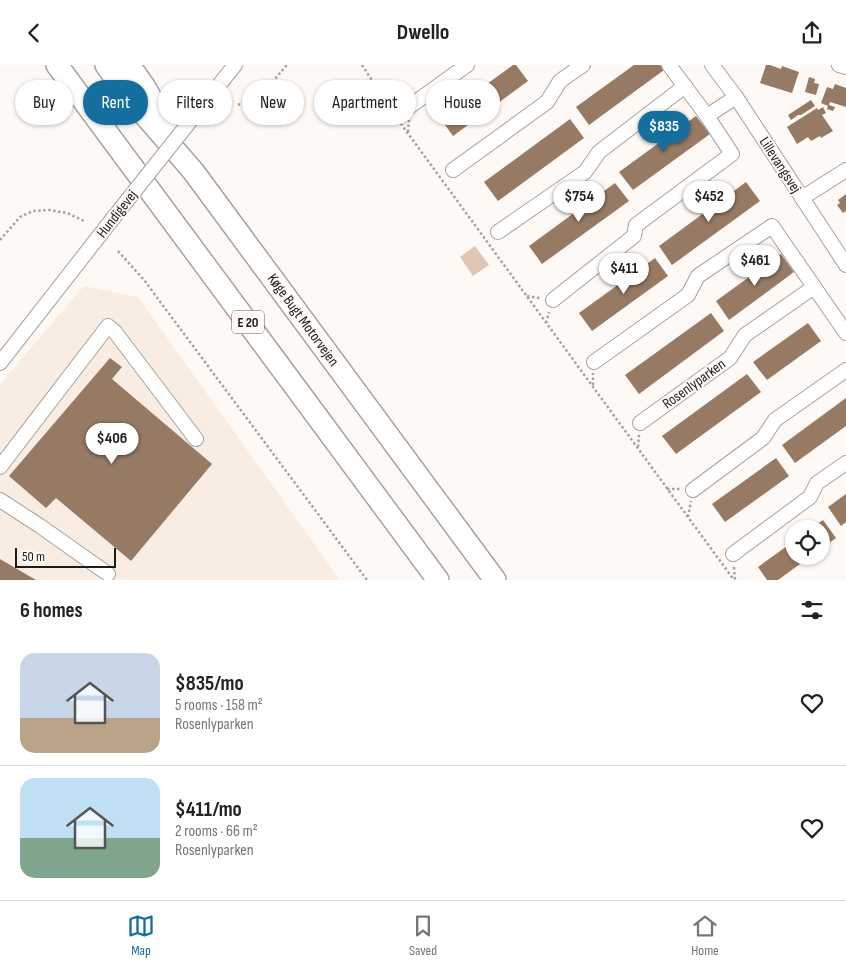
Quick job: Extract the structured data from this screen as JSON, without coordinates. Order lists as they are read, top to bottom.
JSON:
{
  "streets": {
    "highway": ["Køge Bugt Motorvejen", "E 20"],
    "street": ["Lillevangsvej", "Hundigevej", "Rosenlyparken"]
  },
  "scale_bar": "50 m",
  "page": {
    "header": "Dwello",
    "chip": [
      "Buy",
      "Rent",
      "Filters",
      "New",
      "Apartment",
      "House"
    ],
    "price": [
      "$835",
      "$754",
      "$452",
      "$461",
      "$411",
      "$406"
    ],
    "scale": "50 m",
    "heading": "6 homes",
    "list": [
      {
        "name": "$835/mo",
        "note": "5 rooms · 158 m² · Rosenlyparken"
      },
      {
        "name": "$411/mo",
        "note": "2 rooms · 66 m² · Rosenlyparken"
      }
    ],
    "tabs": ["Map", "Saved", "Home"]
  }
}
